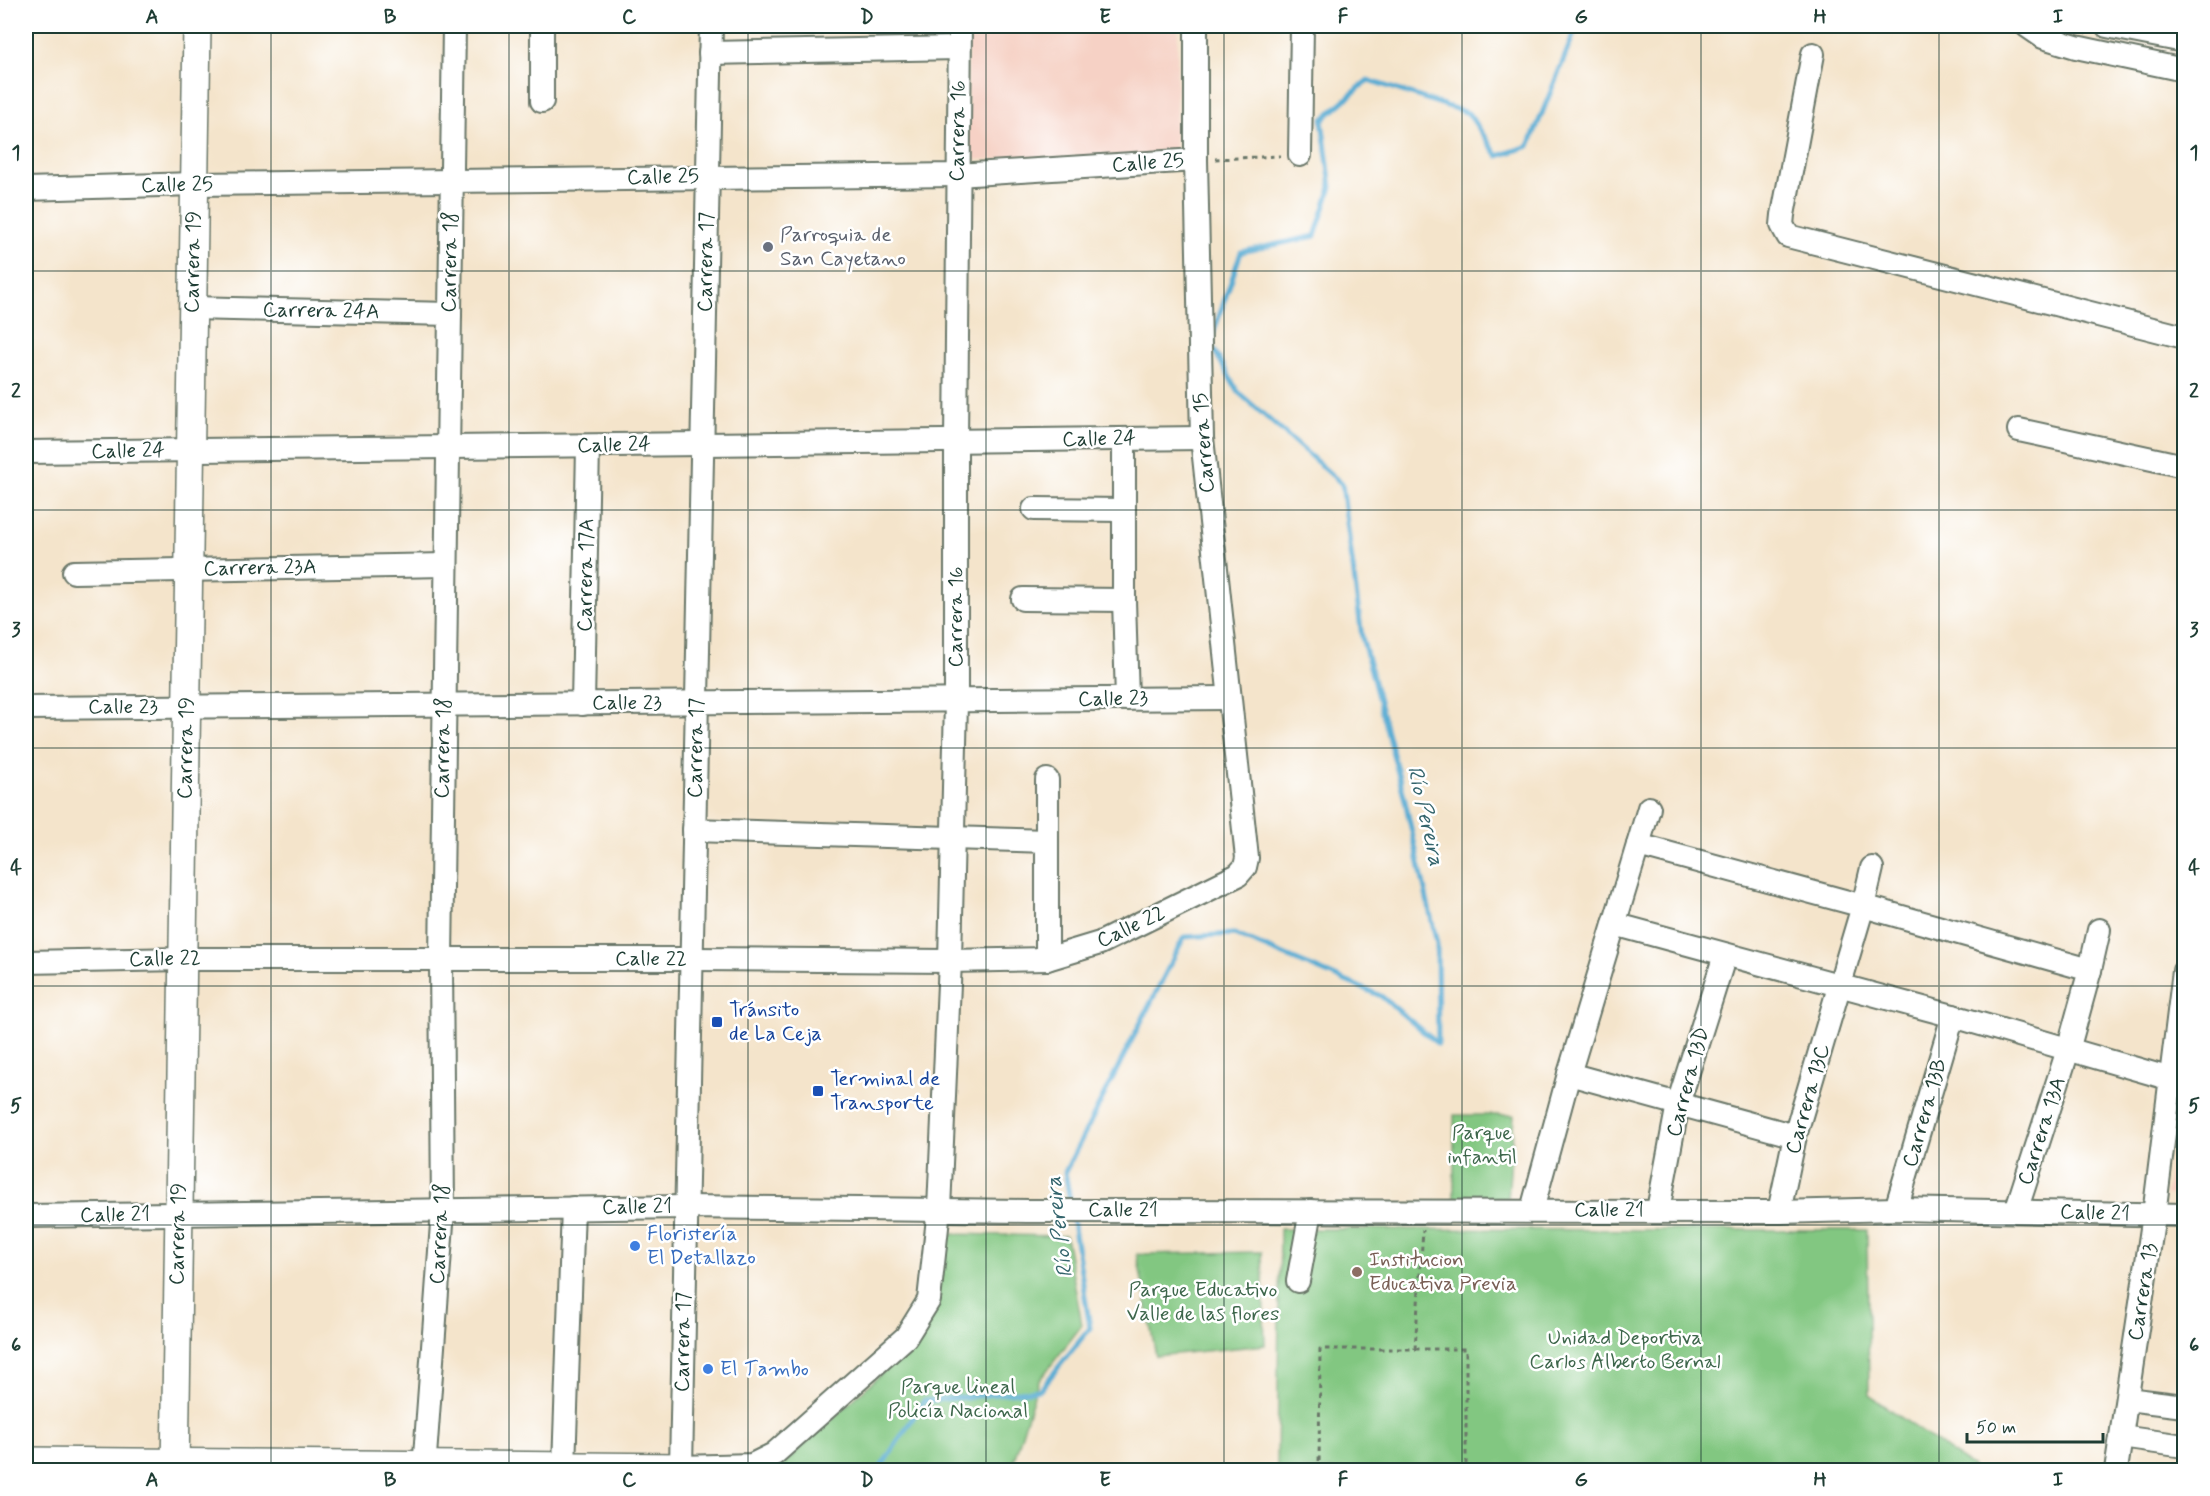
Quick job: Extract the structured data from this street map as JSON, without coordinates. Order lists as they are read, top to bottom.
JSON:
{
  "streets": {
    "main road": ["Carrera 19"],
    "street": [
      "Carrera 16",
      "Calle 25",
      "Carrera 18",
      "Carrera 17",
      "Carrera 24A",
      "Calle 24",
      "Carrera 15",
      "Carrera 23A",
      "Carrera 17A",
      "Calle 23",
      "Calle 22",
      "Carrera 13D",
      "Carrera 13C",
      "Carrera 13B",
      "Carrera 13A",
      "Calle 21",
      "Carrera 13"
    ]
  },
  "crossings": [
    ["Carrera 16", "Calle 25"],
    ["Carrera 16", "Carrera 17"],
    ["Carrera 16", "Calle 24"],
    ["Carrera 16", "Calle 23"],
    ["Carrera 16", "Calle 22"],
    ["Carrera 16", "Calle 21"],
    ["Calle 25", "Carrera 19"],
    ["Calle 25", "Carrera 18"],
    ["Calle 25", "Carrera 17"],
    ["Calle 25", "Carrera 15"],
    ["Carrera 19", "Carrera 24A"],
    ["Carrera 19", "Calle 24"],
    ["Carrera 19", "Carrera 23A"],
    ["Carrera 19", "Calle 23"],
    ["Carrera 19", "Calle 22"],
    ["Carrera 19", "Calle 21"],
    ["Carrera 18", "Carrera 24A"],
    ["Carrera 18", "Calle 24"],
    ["Carrera 18", "Carrera 23A"],
    ["Carrera 18", "Calle 23"],
    ["Carrera 18", "Calle 22"],
    ["Carrera 18", "Calle 21"],
    ["Carrera 17", "Calle 24"],
    ["Carrera 17", "Calle 23"],
    ["Carrera 17", "Calle 22"],
    ["Carrera 17", "Calle 21"],
    ["Calle 24", "Carrera 15"],
    ["Calle 24", "Carrera 17A"],
    ["Carrera 15", "Calle 23"],
    ["Carrera 15", "Calle 22"],
    ["Carrera 17A", "Calle 23"],
    ["Carrera 13D", "Calle 21"],
    ["Carrera 13C", "Calle 21"],
    ["Carrera 13B", "Calle 21"],
    ["Carrera 13A", "Calle 21"],
    ["Calle 21", "Carrera 13"]
  ],
  "water": ["Río Pereira"],
  "parks": [
    "Parque infantil",
    "Parque Educativo Valle de las flores",
    "Unidad Deportiva Carlos Alberto Bernal",
    "Parque lineal Policía Nacional"
  ],
  "places": {
    "other": [
      "Parroquia de San Cayetano",
      "Floristería El Detallazo",
      "Institucion Educativa Previa",
      "El Tambo"
    ],
    "transit": ["Tránsito de La Ceja", "Terminal de Transporte"]
  },
  "scale_bar": "50 m",
  "grid": {
    "columns": [
      "A",
      "B",
      "C",
      "D",
      "E",
      "F",
      "G",
      "H",
      "I"
    ],
    "rows": [
      "1",
      "2",
      "3",
      "4",
      "5",
      "6"
    ]
  }
}
